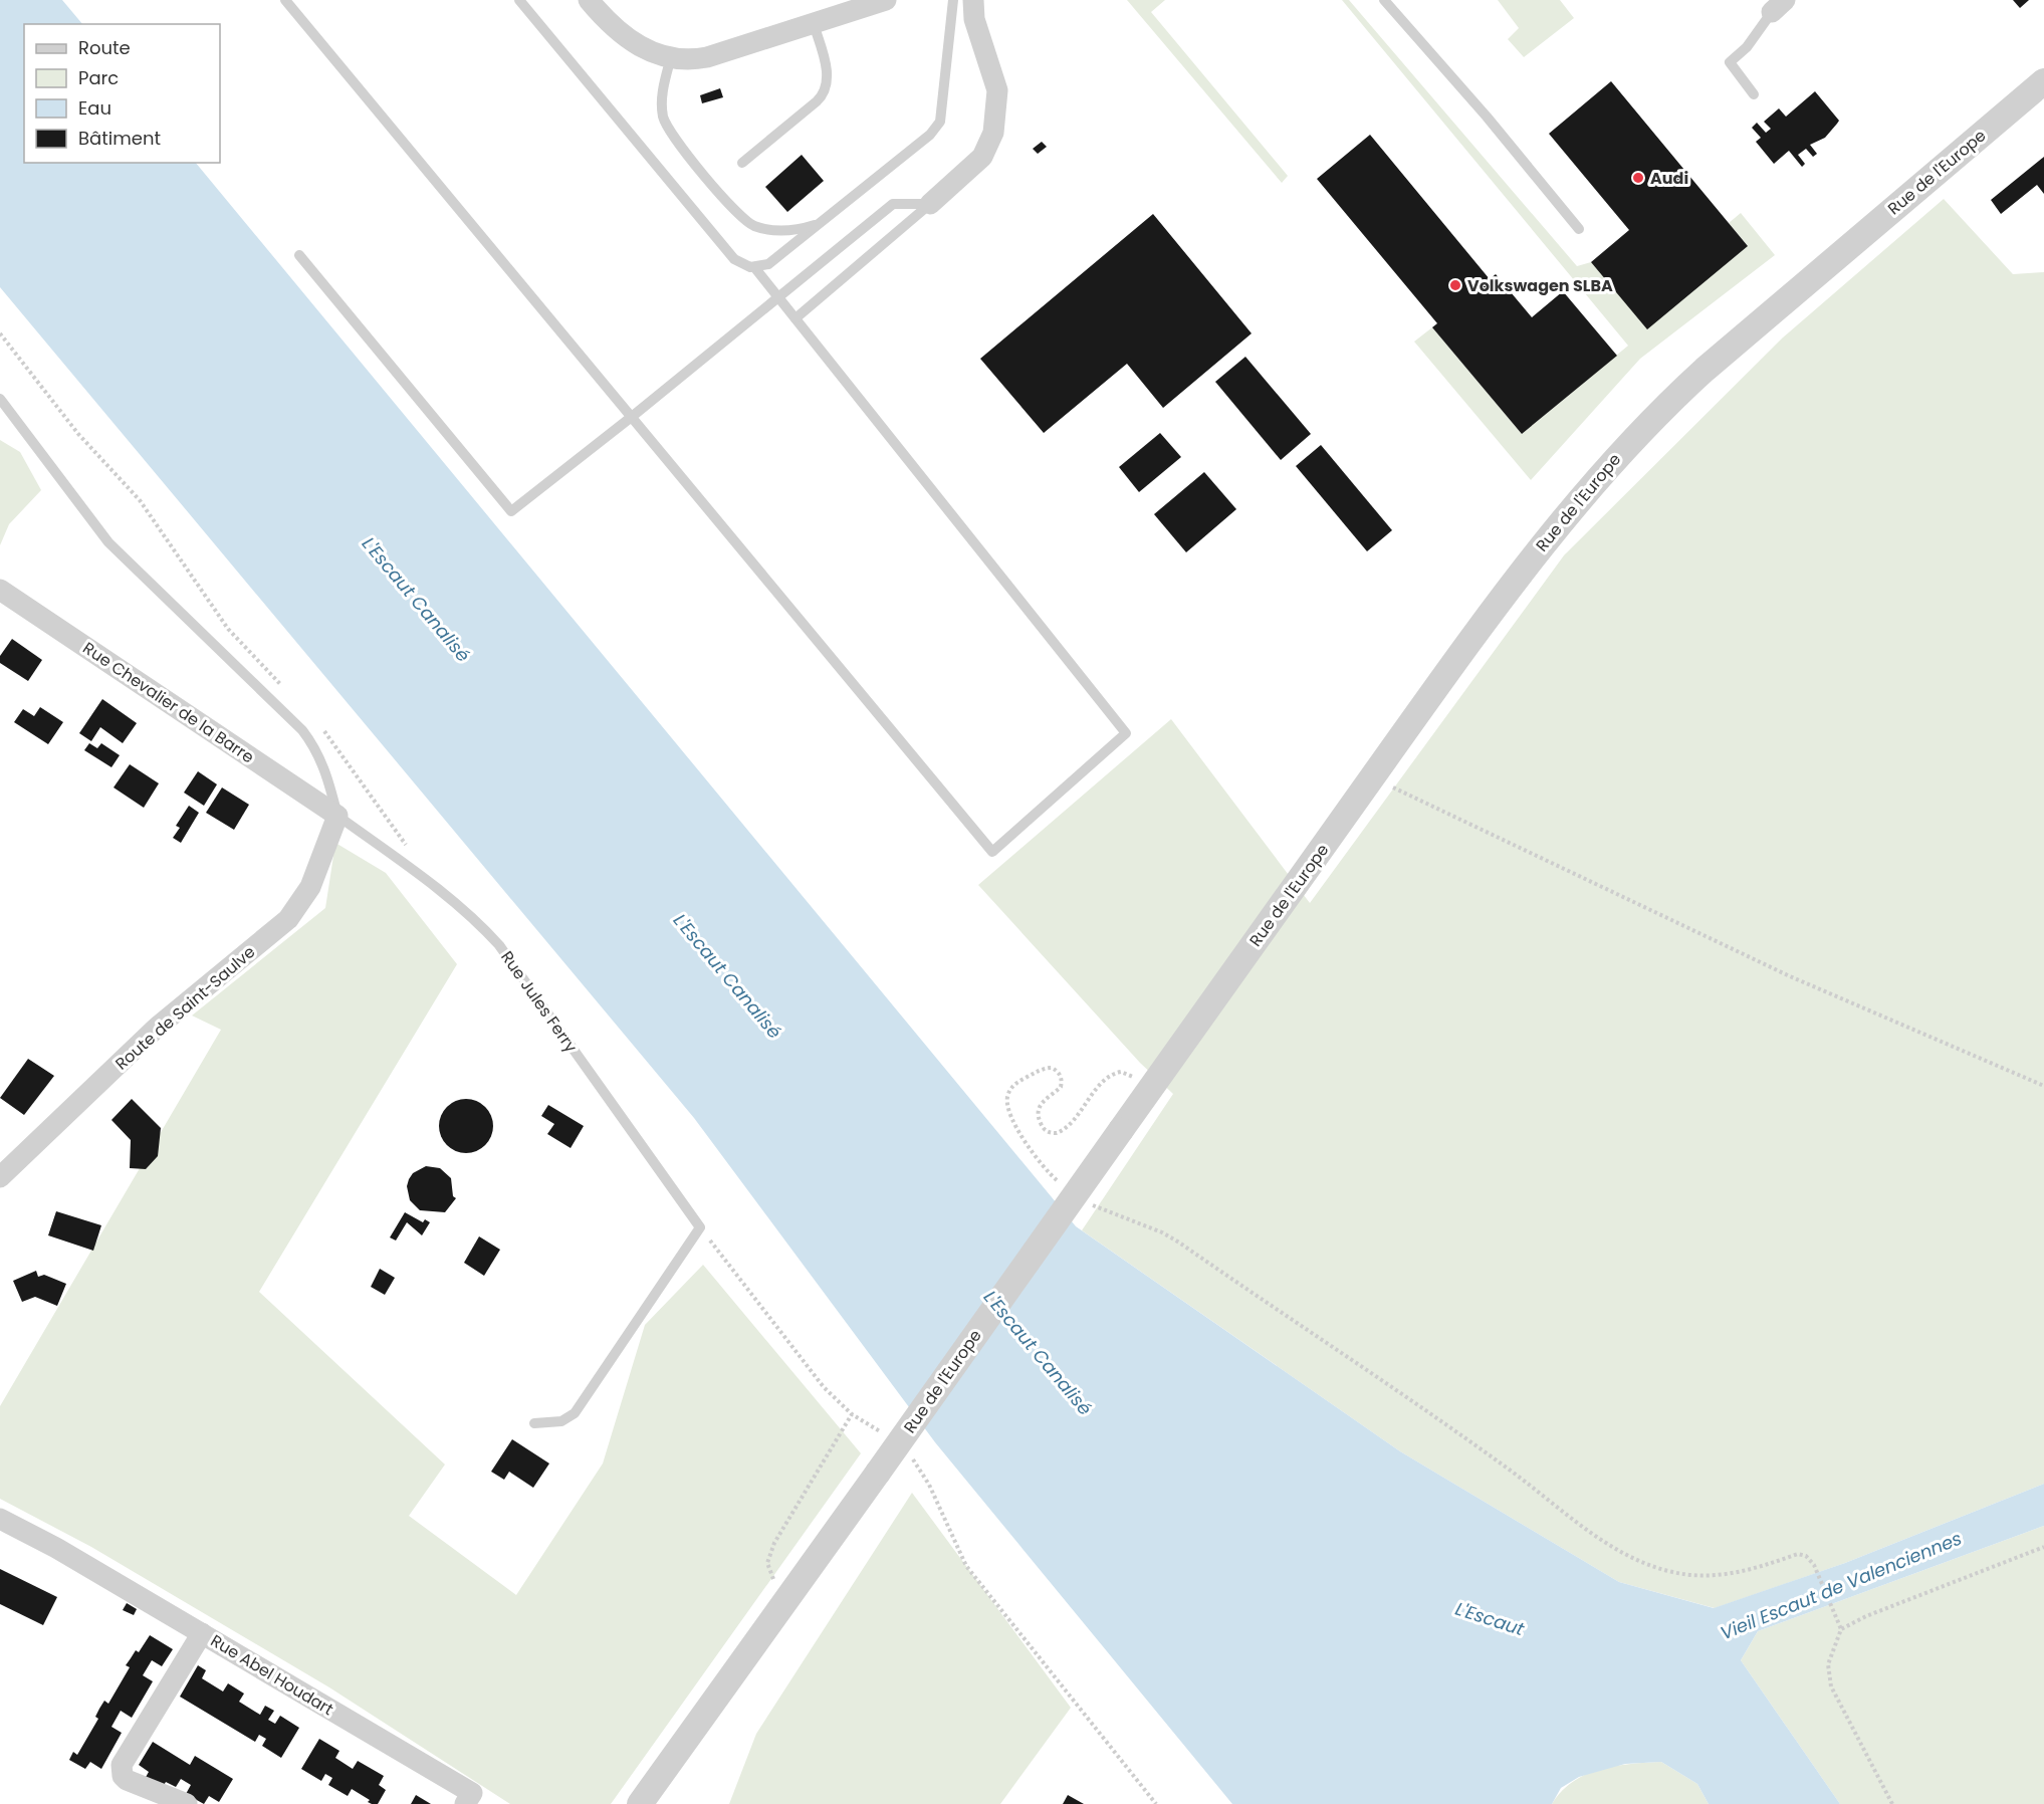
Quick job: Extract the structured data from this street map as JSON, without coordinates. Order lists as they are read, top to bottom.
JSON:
{
  "streets": {
    "street": [
      "Rue de l'Europe",
      "Rue Chevalier de la Barre",
      "Route de Saint-Saulve",
      "Rue Abel Houdart"
    ],
    "lane": ["Rue Jules Ferry"]
  },
  "crossings": [
    ["Rue Chevalier de la Barre", "Rue Jules Ferry"],
    ["Rue Chevalier de la Barre", "Route de Saint-Saulve"],
    ["Rue Jules Ferry", "Route de Saint-Saulve"]
  ],
  "water": ["L'Escaut Canalisé", "Vieil Escaut de Valenciennes", "L'Escaut"],
  "places": ["Audi", "Volkswagen SLBA"],
  "legend": [
    "Route",
    "Parc",
    "Eau",
    "Bâtiment"
  ]
}
